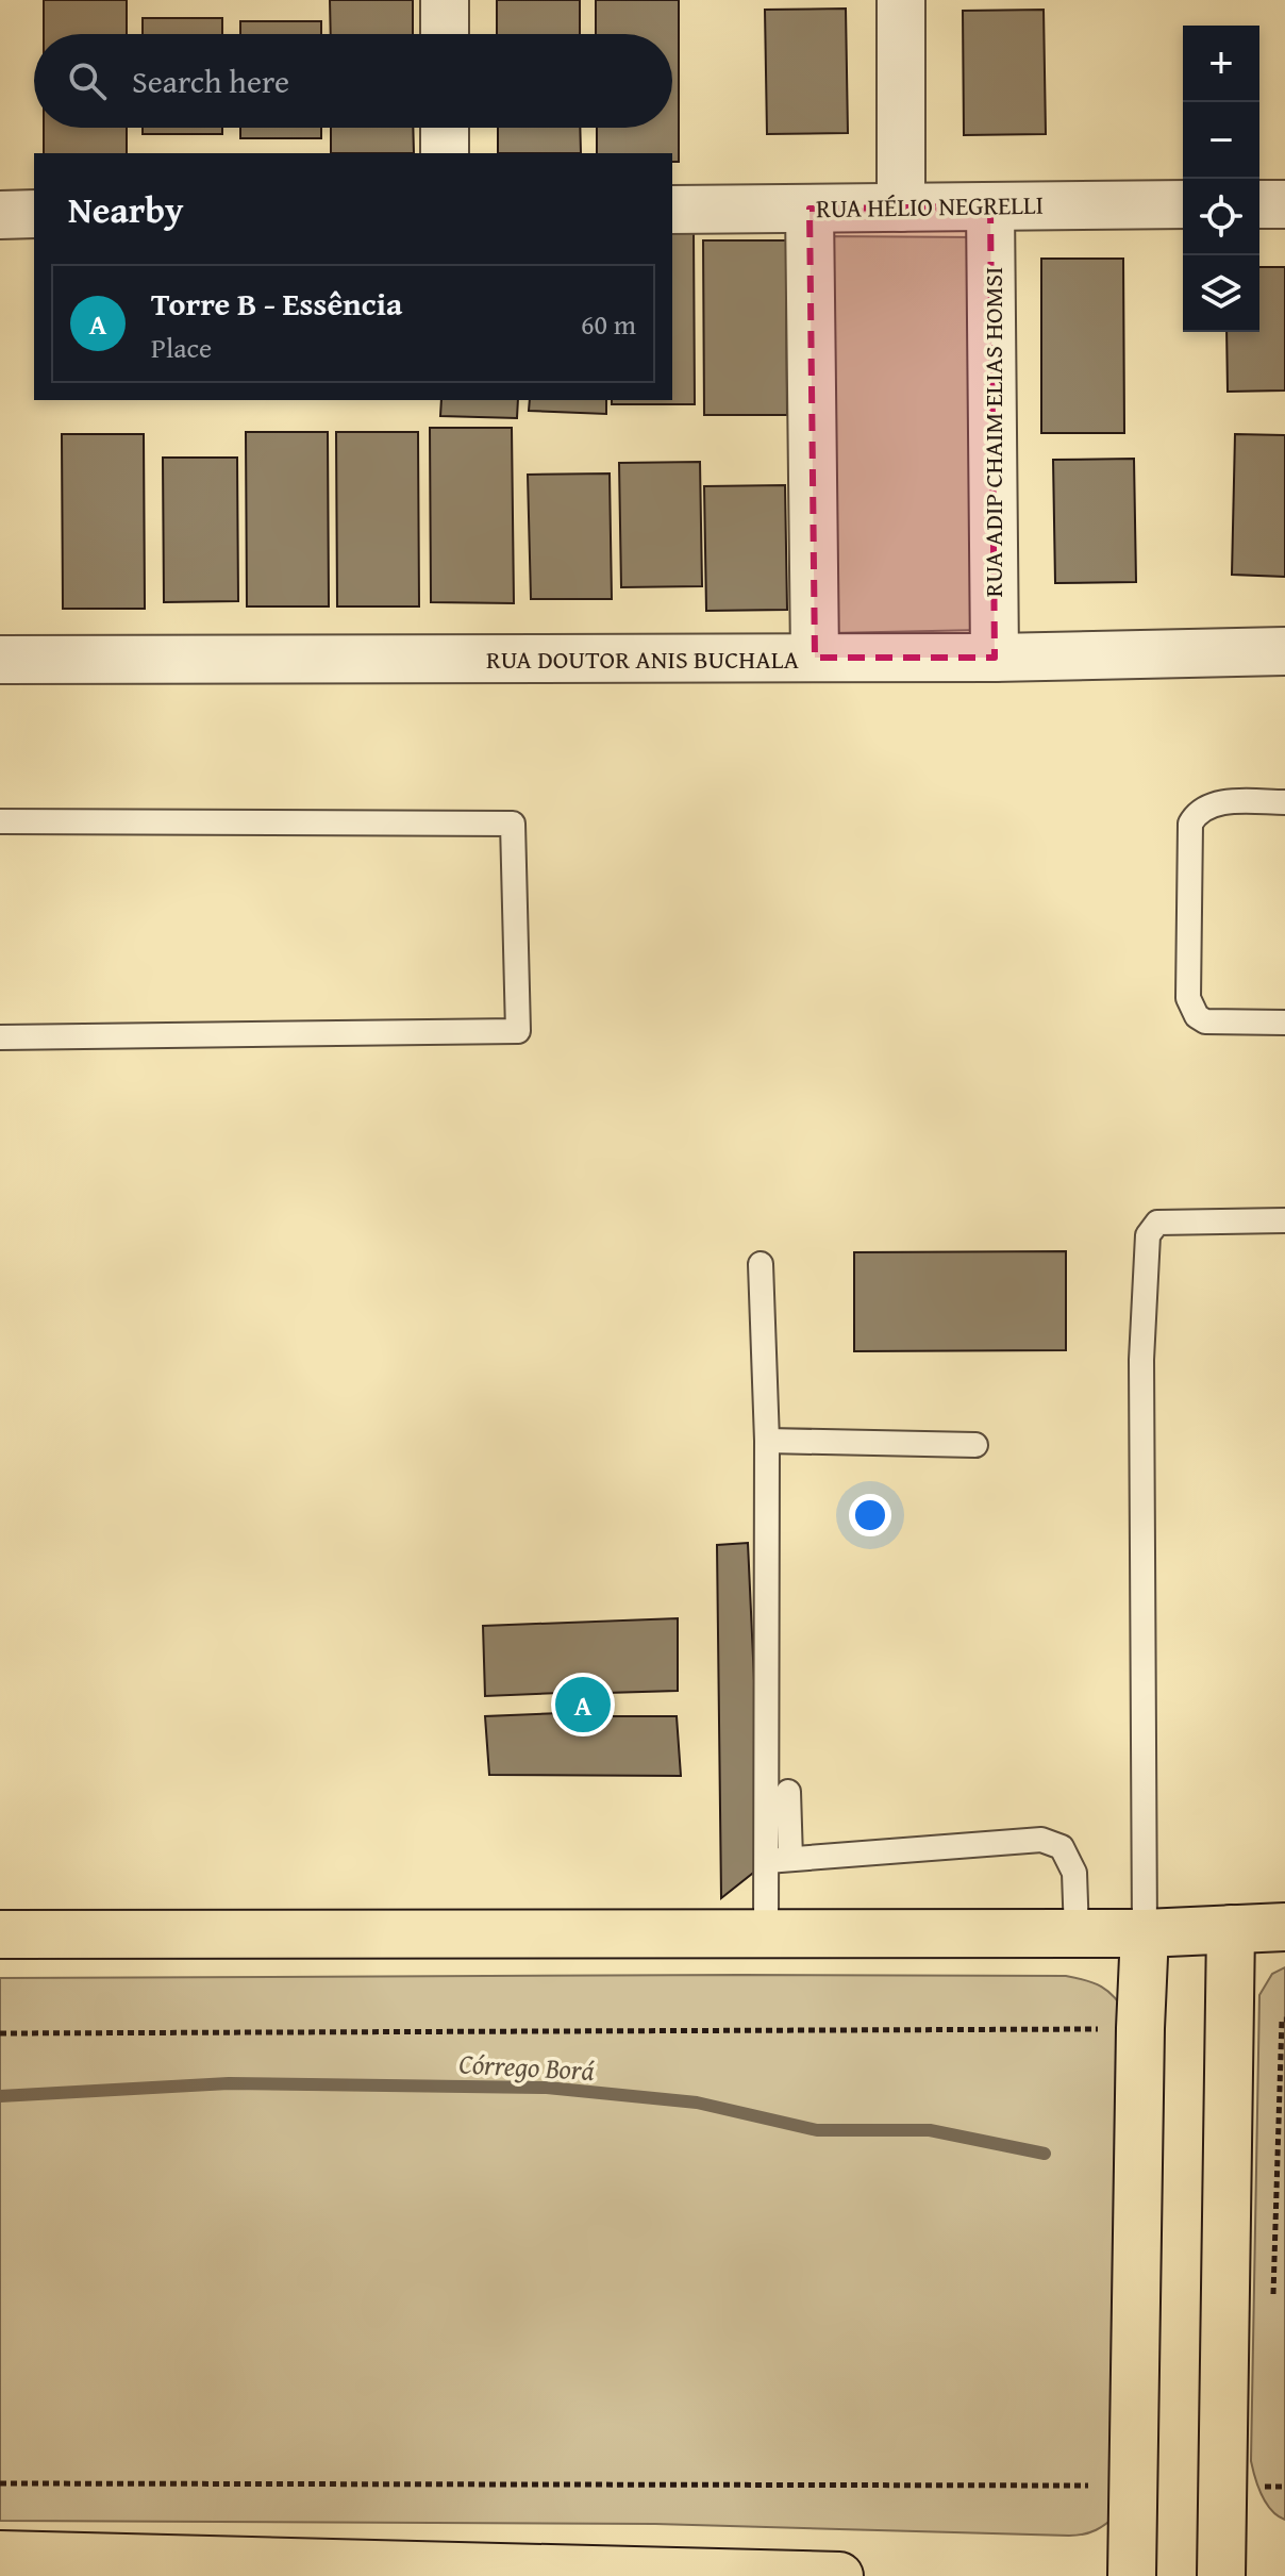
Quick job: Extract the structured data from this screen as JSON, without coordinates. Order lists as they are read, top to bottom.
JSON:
{
  "streets": {
    "street": ["RUA HÉLIO NEGRELLI", "RUA ADIP CHAIM ELIAS HOMSI", "RUA DOUTOR ANIS BUCHALA"]
  },
  "crossings": [
    ["RUA HÉLIO NEGRELLI", "RUA ADIP CHAIM ELIAS HOMSI"],
    ["RUA ADIP CHAIM ELIAS HOMSI", "RUA DOUTOR ANIS BUCHALA"]
  ],
  "water": ["Córrego Borá"],
  "page": {
    "map_buttons": ["+", "−"],
    "search": "Search here",
    "heading": "Nearby",
    "list": [
      {
        "mark": "A",
        "name": "Torre B - Essência",
        "note": "Place",
        "value": "60 m"
      }
    ],
    "pins": "A"
  }
}
